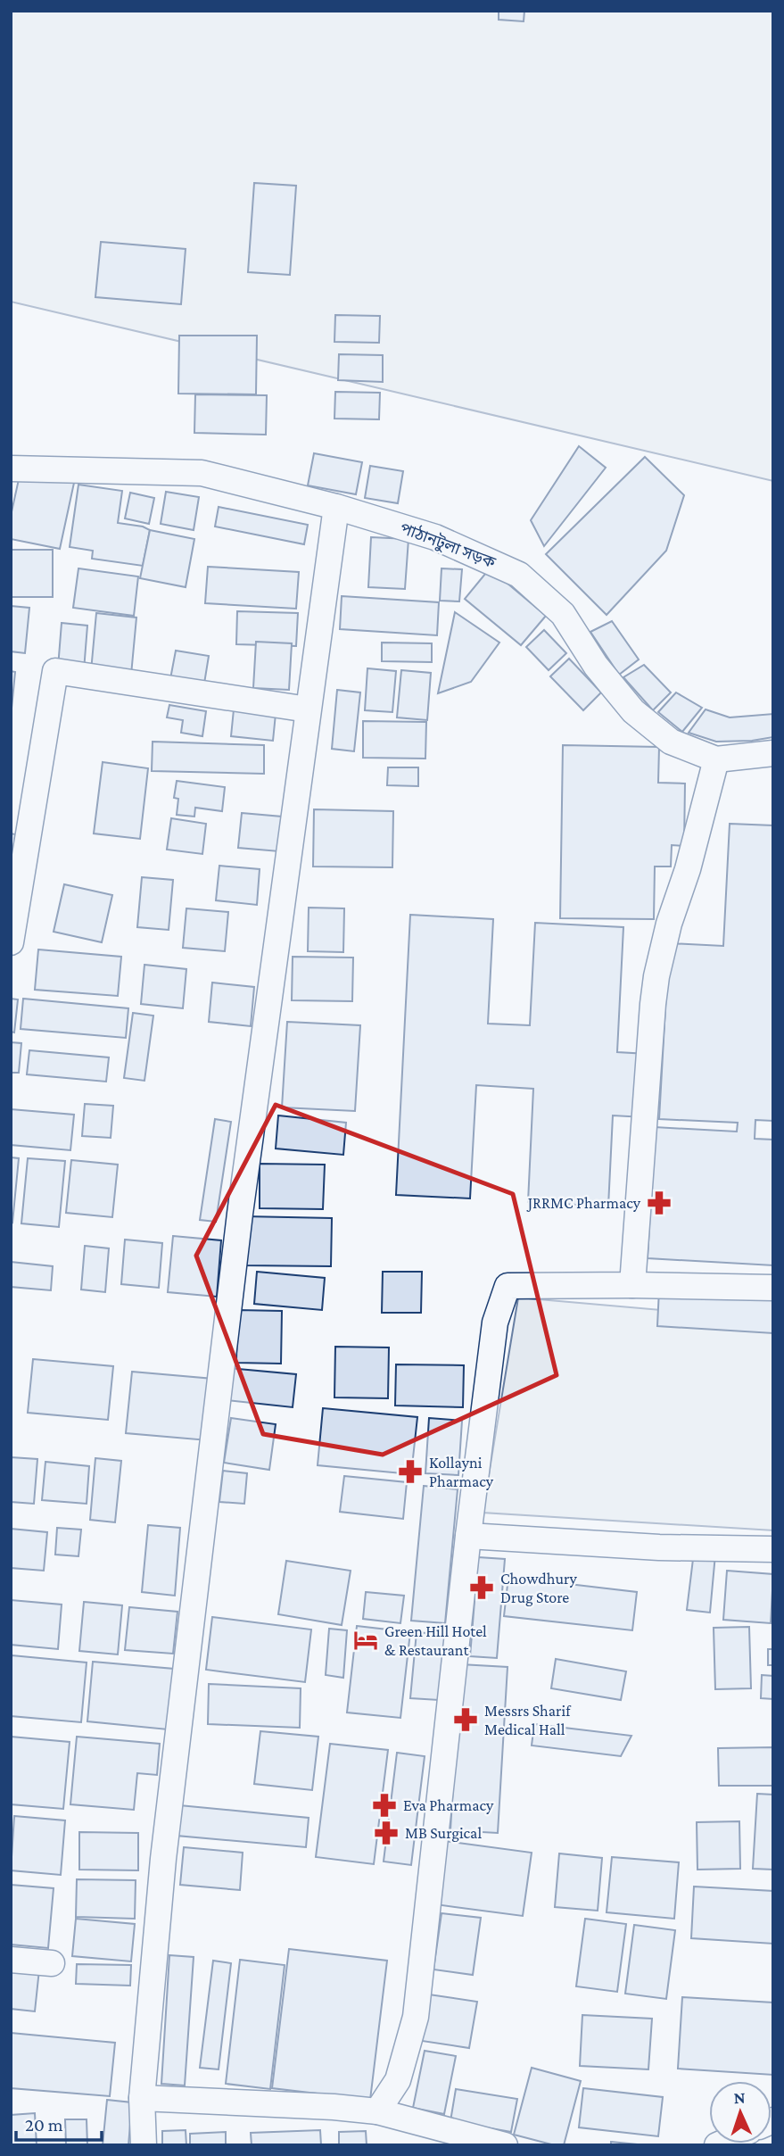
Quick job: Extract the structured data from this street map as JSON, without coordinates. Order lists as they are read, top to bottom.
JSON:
{
  "streets": {
    "street": ["পাঠানটুলা সড়ক"]
  },
  "places": {
    "pharmacy": [
      "JRRMC Pharmacy",
      "Kollayni Pharmacy",
      "Chowdhury Drug Store",
      "Messrs Sharif Medical Hall",
      "Eva Pharmacy",
      "MB Surgical"
    ],
    "hotel": ["Green Hill Hotel & Restaurant"]
  },
  "scale_bar": "20 m",
  "north": "top"
}
